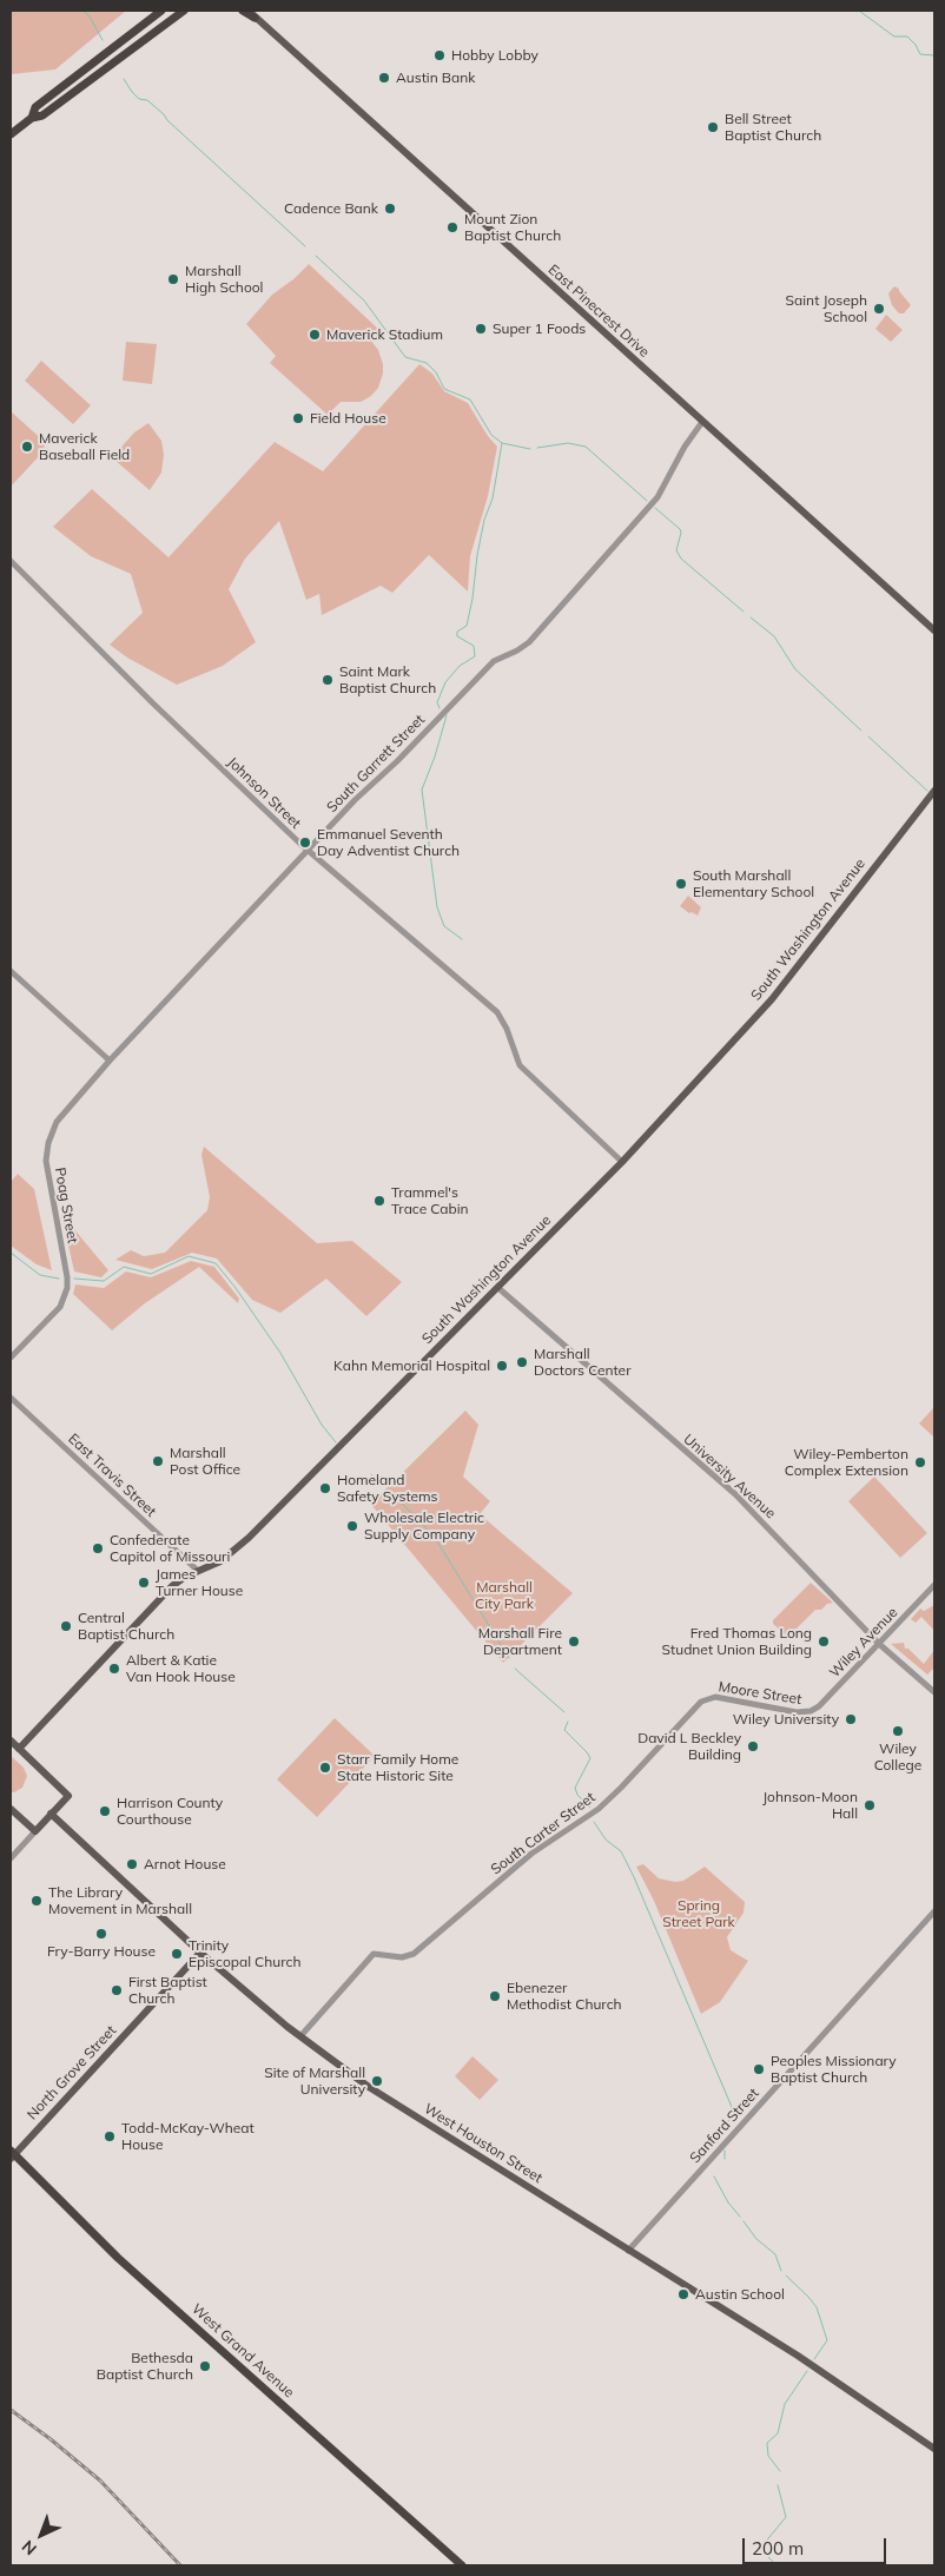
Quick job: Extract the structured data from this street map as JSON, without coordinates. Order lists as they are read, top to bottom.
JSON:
{
  "streets": {
    "highway": ["West Grand Avenue"],
    "main road": [
      "East Pinecrest Drive",
      "South Washington Avenue",
      "North Grove Street",
      "West Houston Street"
    ],
    "street": [
      "South Garrett Street",
      "Johnson Street",
      "Poag Street",
      "East Travis Street",
      "University Avenue",
      "Wiley Avenue",
      "Moore Street",
      "South Carter Street",
      "Sanford Street"
    ]
  },
  "crossings": [
    ["East Pinecrest Drive", "South Garrett Street"],
    ["South Garrett Street", "Johnson Street"],
    ["South Garrett Street", "Poag Street"],
    ["Johnson Street", "South Washington Avenue"],
    ["South Washington Avenue", "East Travis Street"],
    ["South Washington Avenue", "University Avenue"],
    ["University Avenue", "Wiley Avenue"],
    ["Wiley Avenue", "Moore Street"],
    ["Moore Street", "South Carter Street"],
    ["South Carter Street", "West Houston Street"],
    ["North Grove Street", "West Houston Street"],
    ["North Grove Street", "West Grand Avenue"],
    ["Sanford Street", "West Houston Street"]
  ],
  "parks": ["Marshall City Park", "Spring Street Park"],
  "places": [
    "Hobby Lobby",
    "Austin Bank",
    "Bell Street Baptist Church",
    "Cadence Bank",
    "Mount Zion Baptist Church",
    "Marshall High School",
    "Saint Joseph School",
    "Super 1 Foods",
    "Maverick Stadium",
    "Field House",
    "Maverick Baseball Field",
    "Saint Mark Baptist Church",
    "Emmanuel Seventh Day Adventist Church",
    "South Marshall Elementary School",
    "Trammel's Trace Cabin",
    "Marshall Doctors Center",
    "Kahn Memorial Hospital",
    "Marshall Post Office",
    "Wiley-Pemberton Complex Extension",
    "Homeland Safety Systems",
    "Wholesale Electric Supply Company",
    "Confederate Capitol of Missouri",
    "James Turner House",
    "Central Baptist Church",
    "Marshall Fire Department",
    "Fred Thomas Long Studnet Union Building",
    "Albert & Katie Van Hook House",
    "Wiley University",
    "Wiley College",
    "David L Beckley Building",
    "Starr Family Home State Historic Site",
    "Johnson-Moon Hall",
    "Harrison County Courthouse",
    "Arnot House",
    "The Library Movement in Marshall",
    "Fry-Barry House",
    "Trinity Episcopal Church",
    "First Baptist Church",
    "Ebenezer Methodist Church",
    "Peoples Missionary Baptist Church",
    "Site of Marshall University",
    "Todd-McKay-Wheat House",
    "Austin School",
    "Bethesda Baptist Church"
  ],
  "scale_bar": "200 m",
  "north": "bottom left"
}
